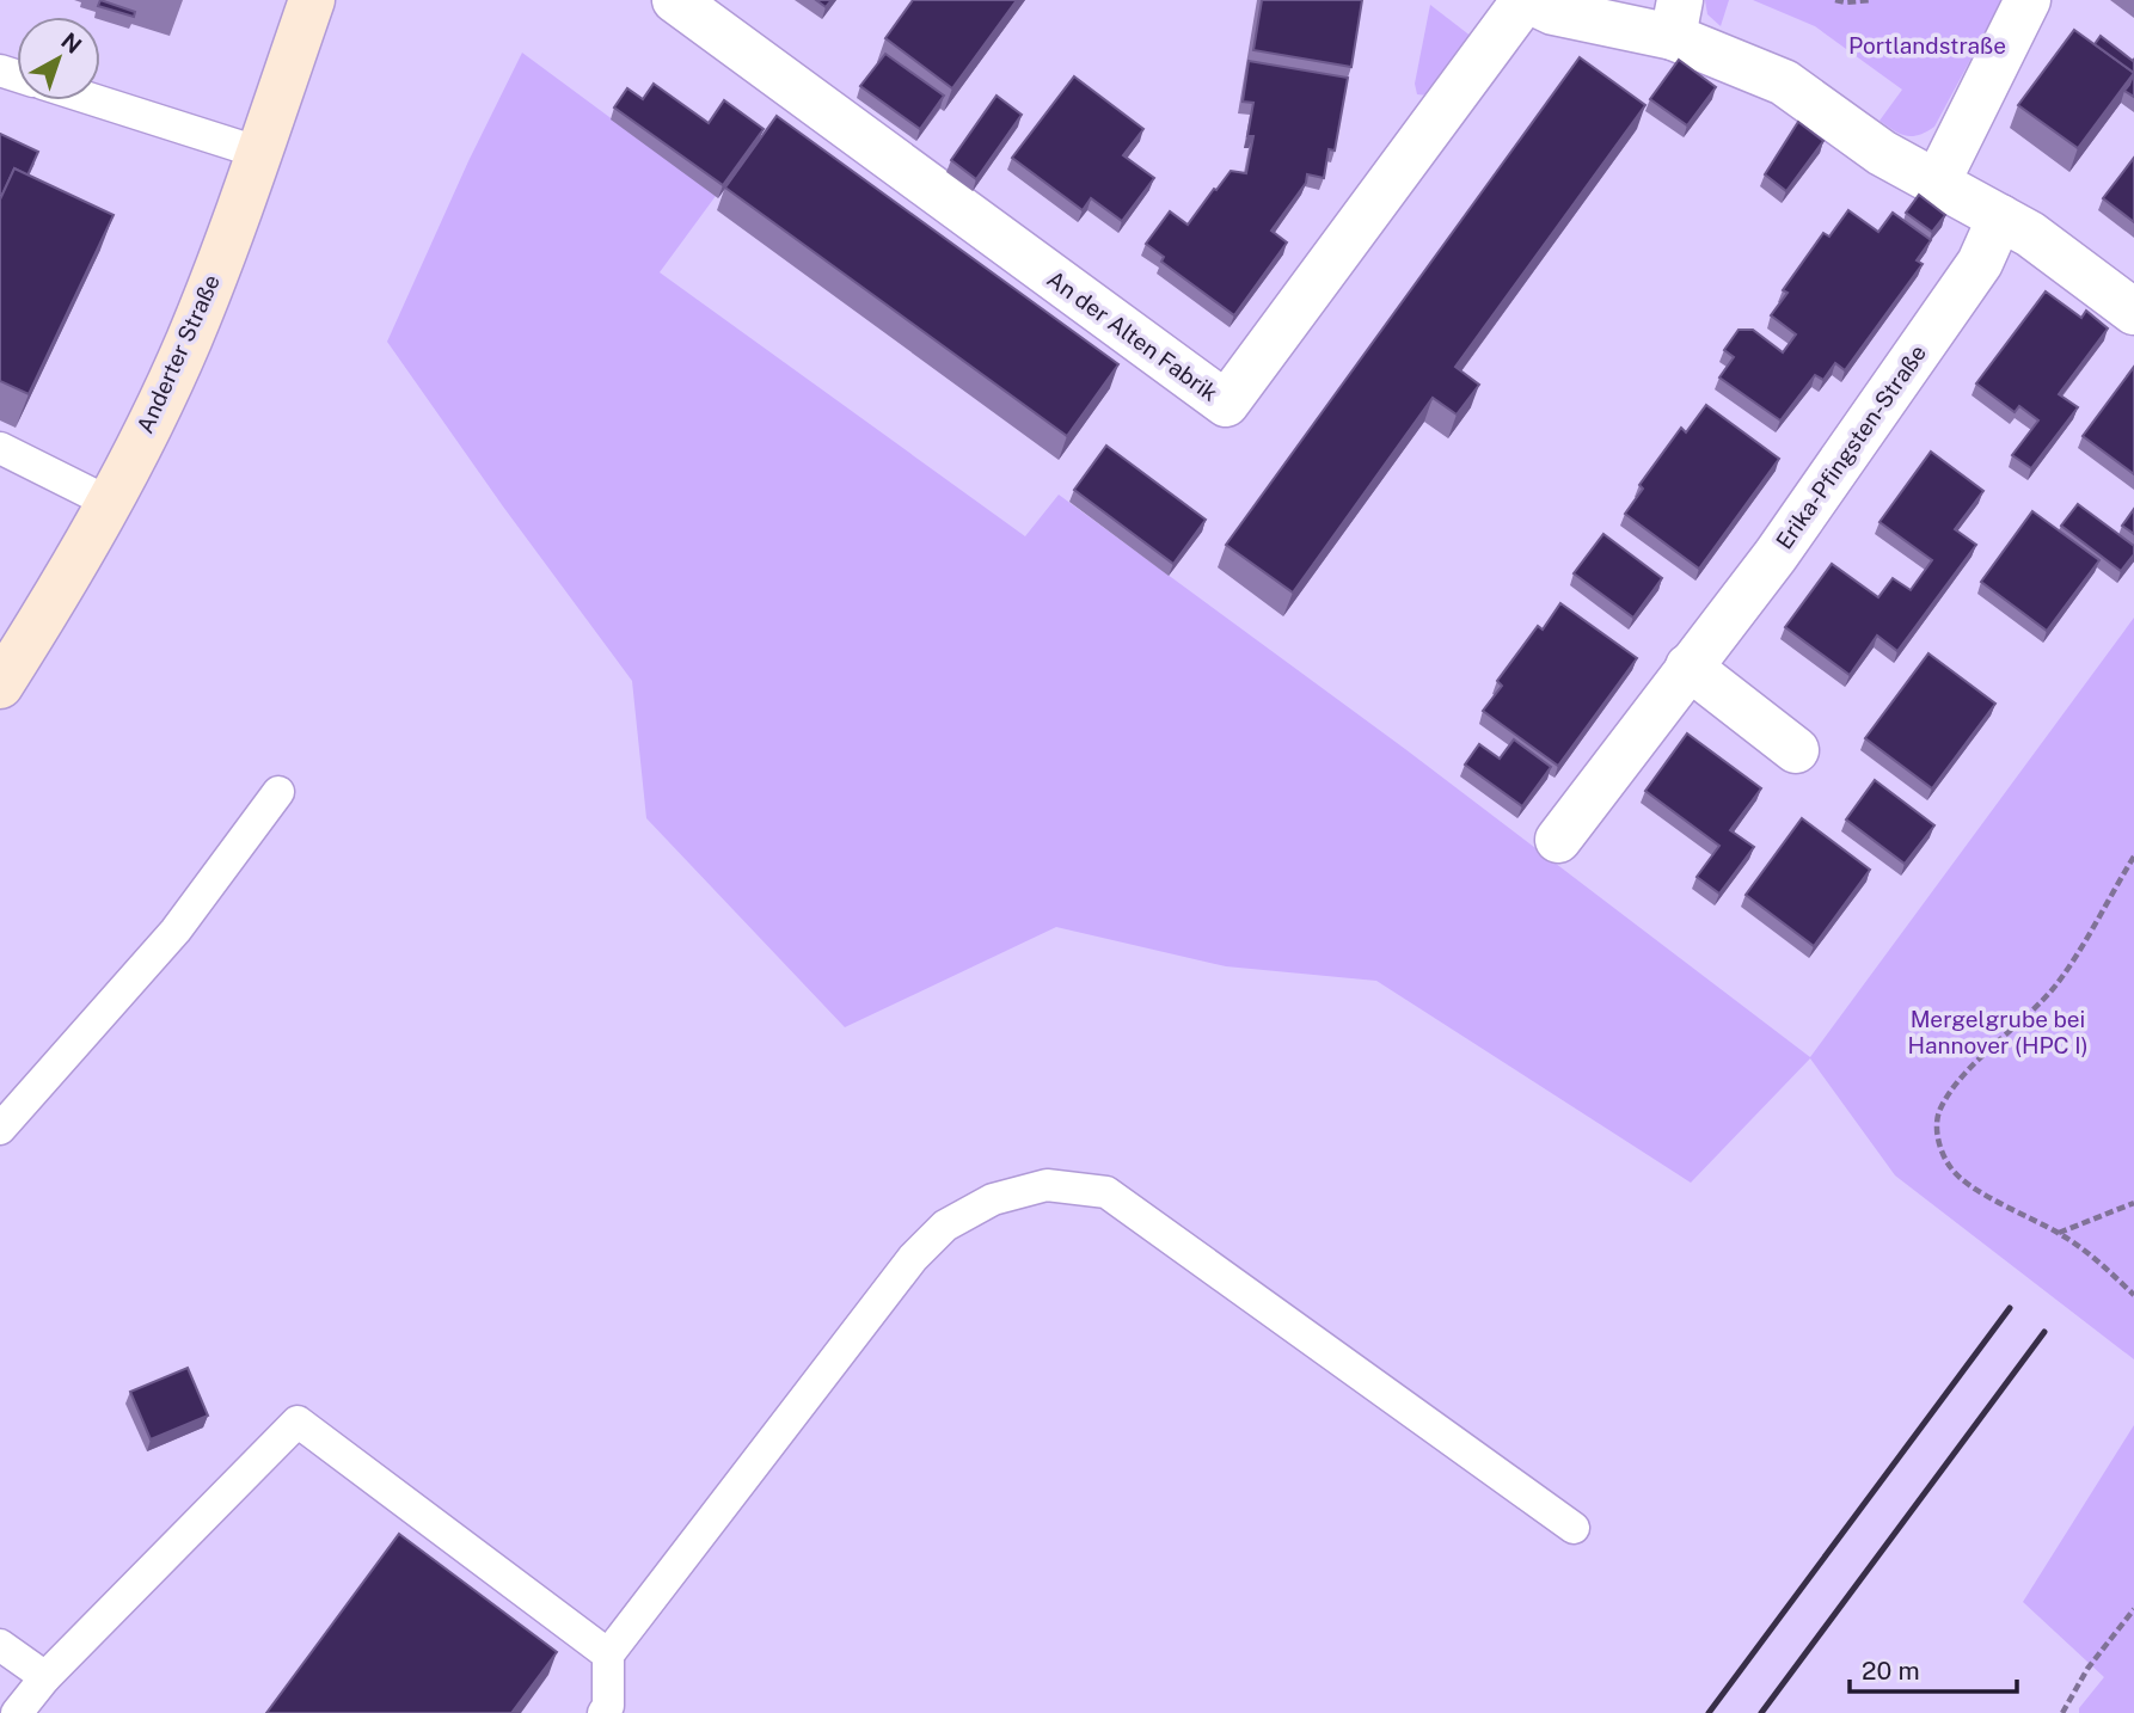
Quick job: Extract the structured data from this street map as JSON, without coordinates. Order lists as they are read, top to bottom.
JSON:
{
  "streets": {
    "main road": ["Anderter Straße"],
    "street": ["An der Alten Fabrik", "Erika-Pfingsten-Straße"]
  },
  "parks": ["Portlandstraße", "Mergelgrube bei Hannover (HPC I)"],
  "scale_bar": "20 m",
  "north": "top right"
}
